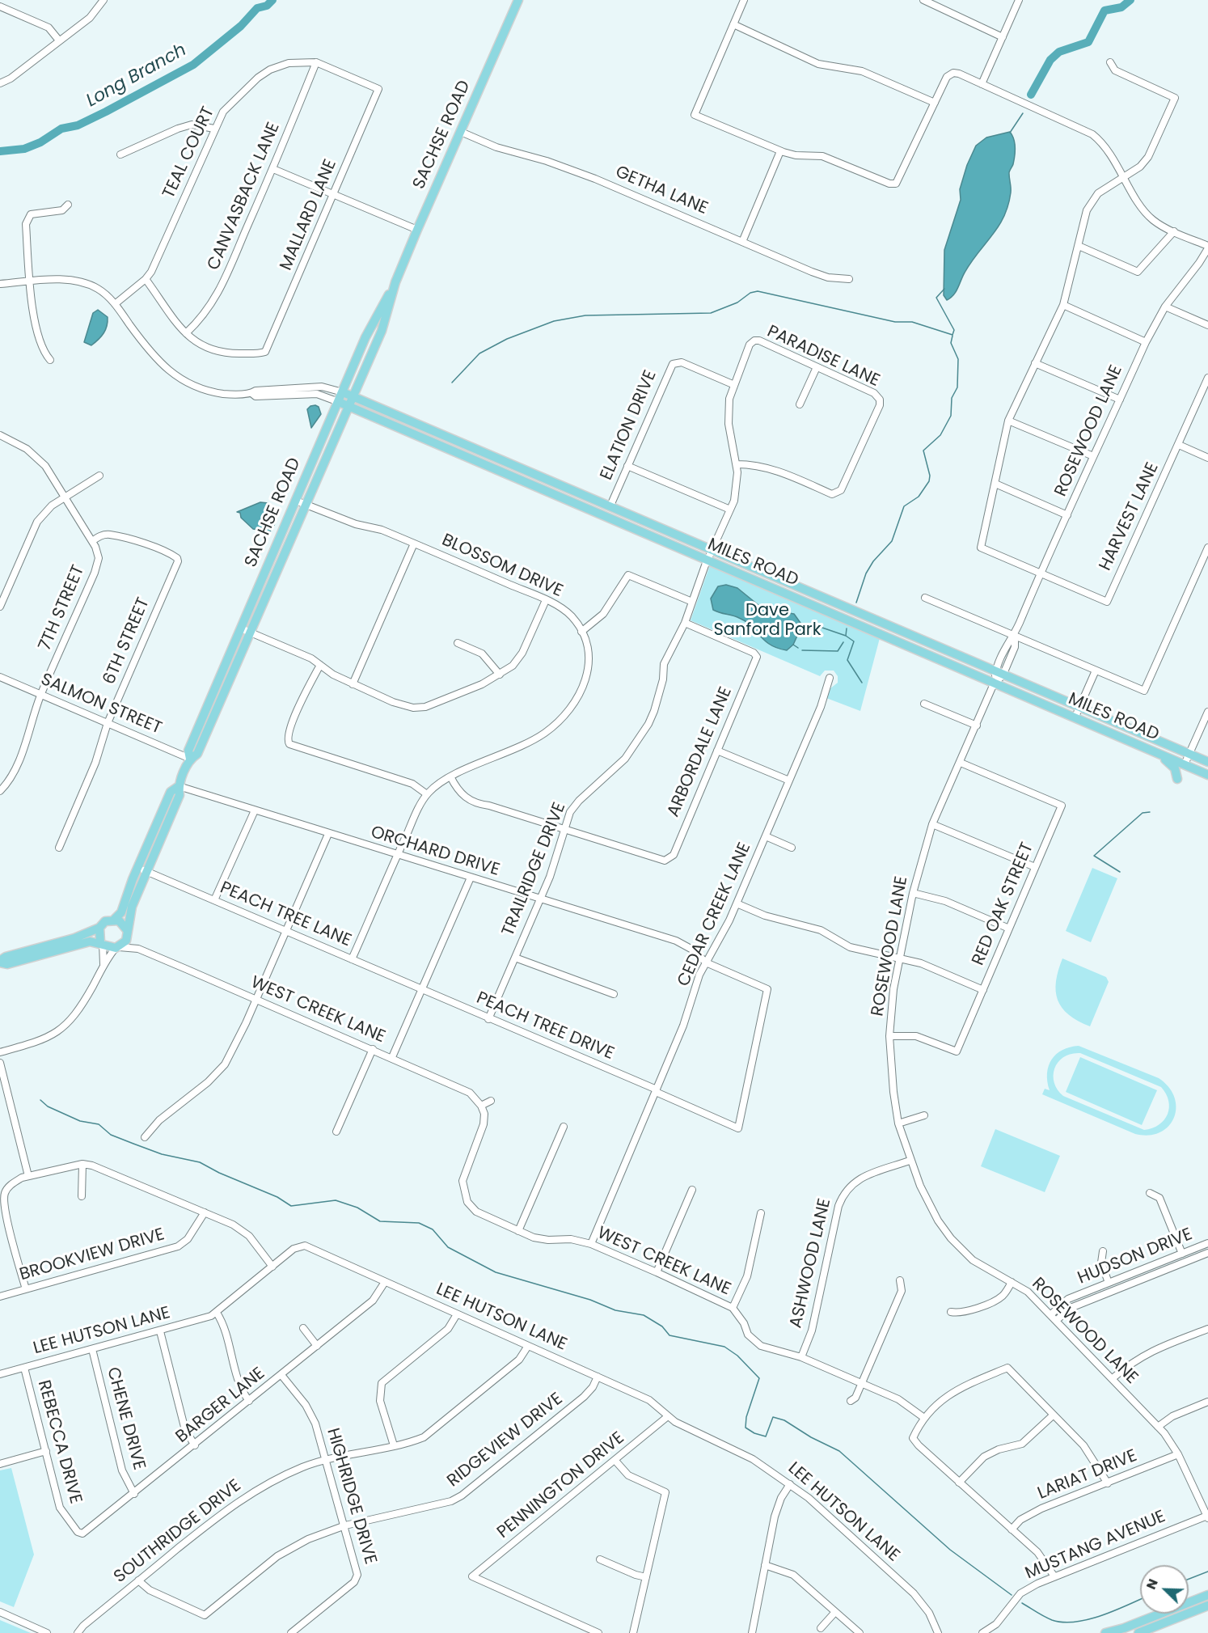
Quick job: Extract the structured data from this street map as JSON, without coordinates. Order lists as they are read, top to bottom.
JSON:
{
  "streets": {
    "main road": ["SACHSE ROAD", "MILES ROAD"],
    "street": [
      "TEAL COURT",
      "GETHA LANE",
      "CANVASBACK LANE",
      "MALLARD LANE",
      "PARADISE LANE",
      "ELATION DRIVE",
      "ROSEWOOD LANE",
      "HARVEST LANE",
      "BLOSSOM DRIVE",
      "7TH STREET",
      "6TH STREET",
      "SALMON STREET",
      "ARBORDALE LANE",
      "ORCHARD DRIVE",
      "TRAILRIDGE DRIVE",
      "RED OAK STREET",
      "PEACH TREE LANE",
      "CEDAR CREEK LANE",
      "WEST CREEK LANE",
      "PEACH TREE DRIVE",
      "BROOKVIEW DRIVE",
      "HUDSON DRIVE",
      "ASHWOOD LANE",
      "LEE HUTSON LANE",
      "BARGER LANE",
      "CHENE DRIVE",
      "RIDGEVIEW DRIVE",
      "REBECCA DRIVE",
      "LARIAT DRIVE",
      "PENNINGTON DRIVE",
      "HIGHRIDGE DRIVE",
      "SOUTHRIDGE DRIVE",
      "MUSTANG AVENUE"
    ]
  },
  "crossings": [
    ["SACHSE ROAD", "GETHA LANE"],
    ["SACHSE ROAD", "MILES ROAD"],
    ["SACHSE ROAD", "BLOSSOM DRIVE"],
    ["SACHSE ROAD", "SALMON STREET"],
    ["SACHSE ROAD", "ORCHARD DRIVE"],
    ["SACHSE ROAD", "PEACH TREE LANE"],
    ["SACHSE ROAD", "WEST CREEK LANE"],
    ["TEAL COURT", "CANVASBACK LANE"],
    ["TEAL COURT", "MALLARD LANE"],
    ["CANVASBACK LANE", "MALLARD LANE"],
    ["PARADISE LANE", "TRAILRIDGE DRIVE"],
    ["ELATION DRIVE", "MILES ROAD"],
    ["ELATION DRIVE", "TRAILRIDGE DRIVE"],
    ["ROSEWOOD LANE", "HARVEST LANE"],
    ["ROSEWOOD LANE", "MILES ROAD"],
    ["ROSEWOOD LANE", "RED OAK STREET"],
    ["ROSEWOOD LANE", "HUDSON DRIVE"],
    ["ROSEWOOD LANE", "ASHWOOD LANE"],
    ["ROSEWOOD LANE", "LARIAT DRIVE"],
    ["ROSEWOOD LANE", "MUSTANG AVENUE"],
    ["MILES ROAD", "TRAILRIDGE DRIVE"],
    ["BLOSSOM DRIVE", "ORCHARD DRIVE"],
    ["BLOSSOM DRIVE", "PEACH TREE LANE"],
    ["7TH STREET", "6TH STREET"],
    ["7TH STREET", "SALMON STREET"],
    ["6TH STREET", "SALMON STREET"],
    ["ARBORDALE LANE", "TRAILRIDGE DRIVE"],
    ["ORCHARD DRIVE", "TRAILRIDGE DRIVE"],
    ["ORCHARD DRIVE", "CEDAR CREEK LANE"],
    ["TRAILRIDGE DRIVE", "PEACH TREE DRIVE"],
    ["PEACH TREE LANE", "PEACH TREE DRIVE"],
    ["CEDAR CREEK LANE", "WEST CREEK LANE"],
    ["CEDAR CREEK LANE", "PEACH TREE DRIVE"],
    ["WEST CREEK LANE", "ASHWOOD LANE"],
    ["LEE HUTSON LANE", "BARGER LANE"],
    ["LEE HUTSON LANE", "CHENE DRIVE"],
    ["LEE HUTSON LANE", "RIDGEVIEW DRIVE"],
    ["LEE HUTSON LANE", "REBECCA DRIVE"],
    ["LEE HUTSON LANE", "PENNINGTON DRIVE"],
    ["LEE HUTSON LANE", "SOUTHRIDGE DRIVE"],
    ["BARGER LANE", "CHENE DRIVE"],
    ["BARGER LANE", "REBECCA DRIVE"],
    ["BARGER LANE", "HIGHRIDGE DRIVE"],
    ["RIDGEVIEW DRIVE", "HIGHRIDGE DRIVE"],
    ["RIDGEVIEW DRIVE", "SOUTHRIDGE DRIVE"],
    ["HIGHRIDGE DRIVE", "SOUTHRIDGE DRIVE"]
  ],
  "water": ["Long Branch"],
  "parks": ["Dave Sanford Park"],
  "north": "top left"
}
